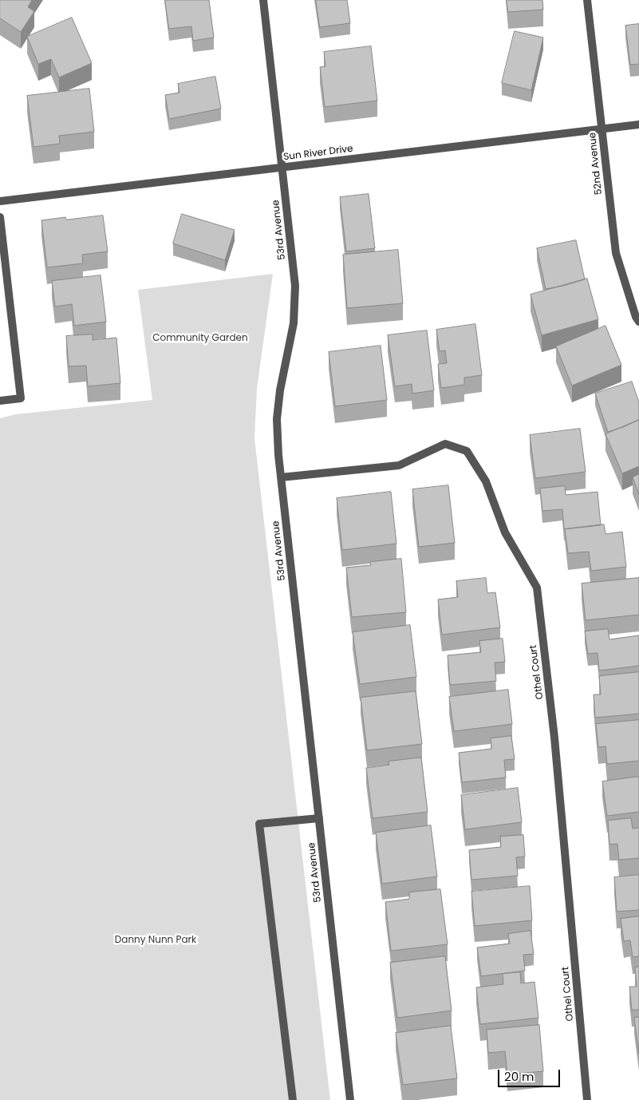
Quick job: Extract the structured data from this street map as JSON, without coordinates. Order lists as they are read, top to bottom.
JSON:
{
  "streets": {
    "street": [
      "Sun River Drive",
      "52nd Avenue",
      "53rd Avenue",
      "Othel Court"
    ]
  },
  "crossings": [
    ["Sun River Drive", "52nd Avenue"],
    ["Sun River Drive", "53rd Avenue"],
    ["53rd Avenue", "Othel Court"]
  ],
  "parks": ["Community Garden", "Danny Nunn Park"],
  "scale_bar": "20 m"
}
